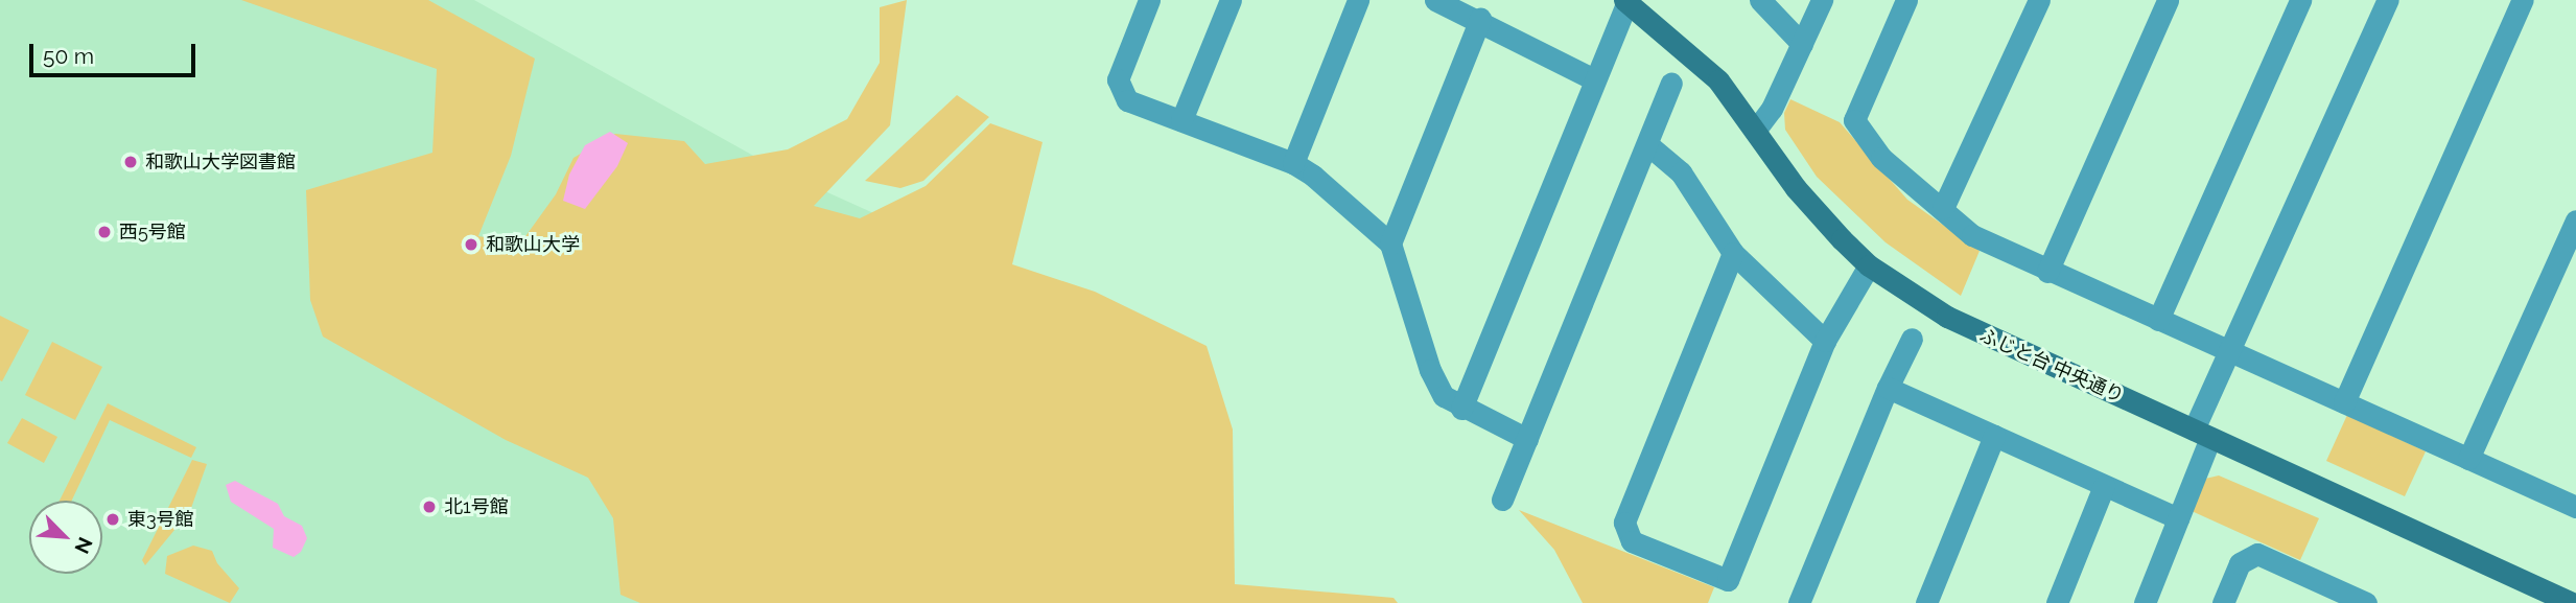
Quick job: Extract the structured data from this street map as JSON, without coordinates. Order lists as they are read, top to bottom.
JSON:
{
  "streets": {
    "street": ["ふじと台 中央通り"]
  },
  "places": [
    "和歌山大学図書館",
    "西5号館",
    "和歌山大学",
    "北1号館",
    "東3号館"
  ],
  "scale_bar": "50 m",
  "north": "bottom right"
}
